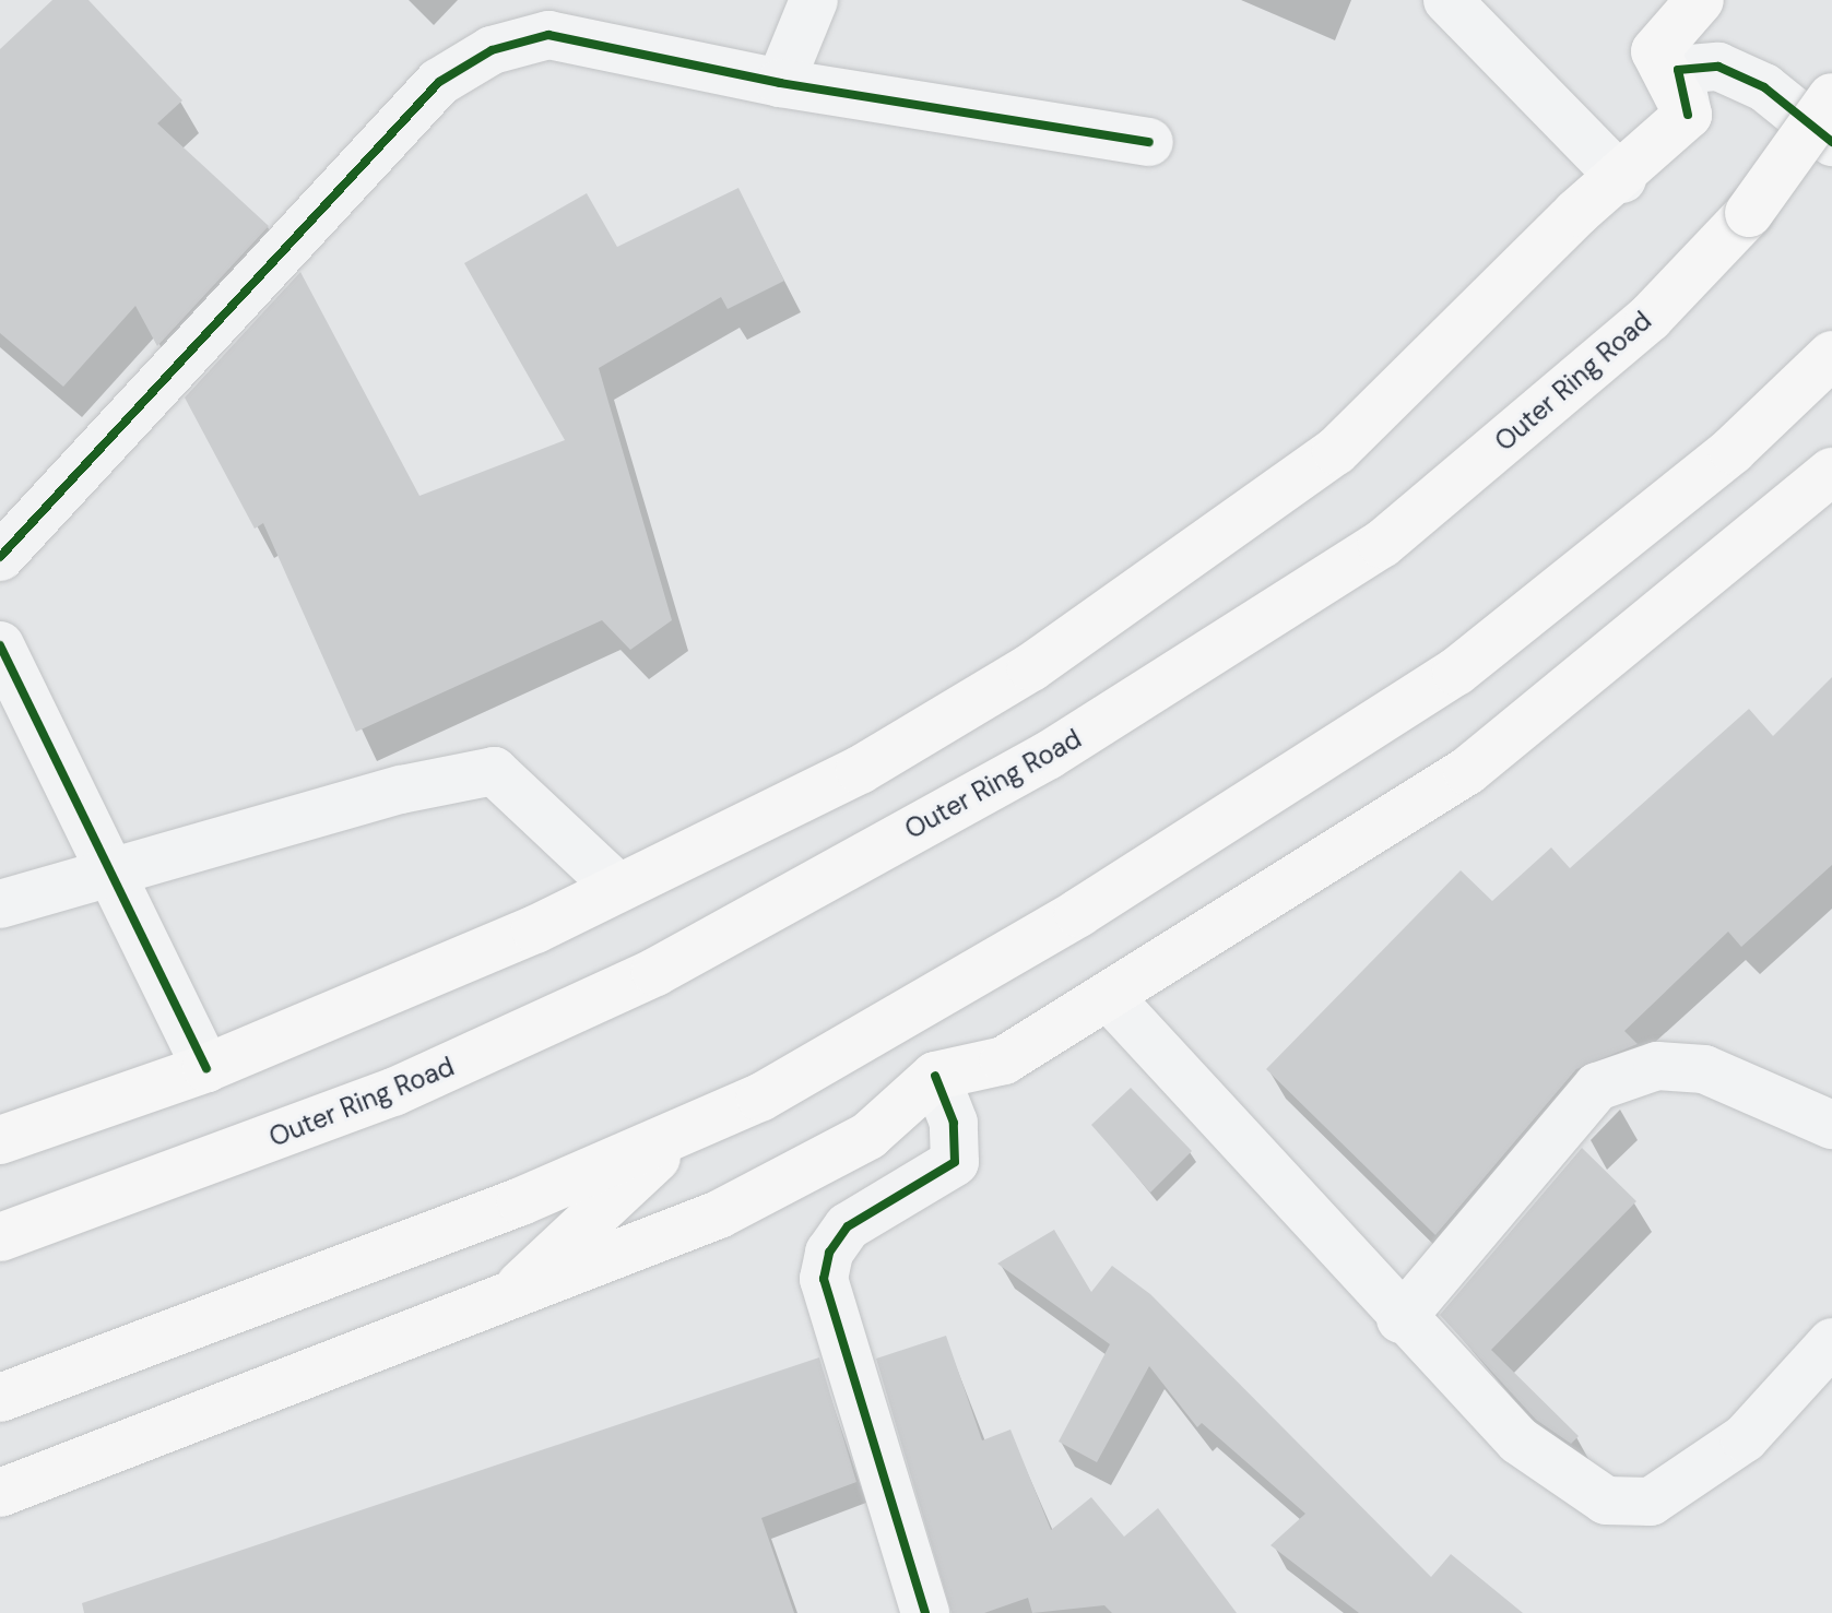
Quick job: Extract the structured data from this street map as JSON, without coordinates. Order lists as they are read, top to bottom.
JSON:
{
  "streets": {
    "main road": ["Outer Ring Road"]
  }
}
